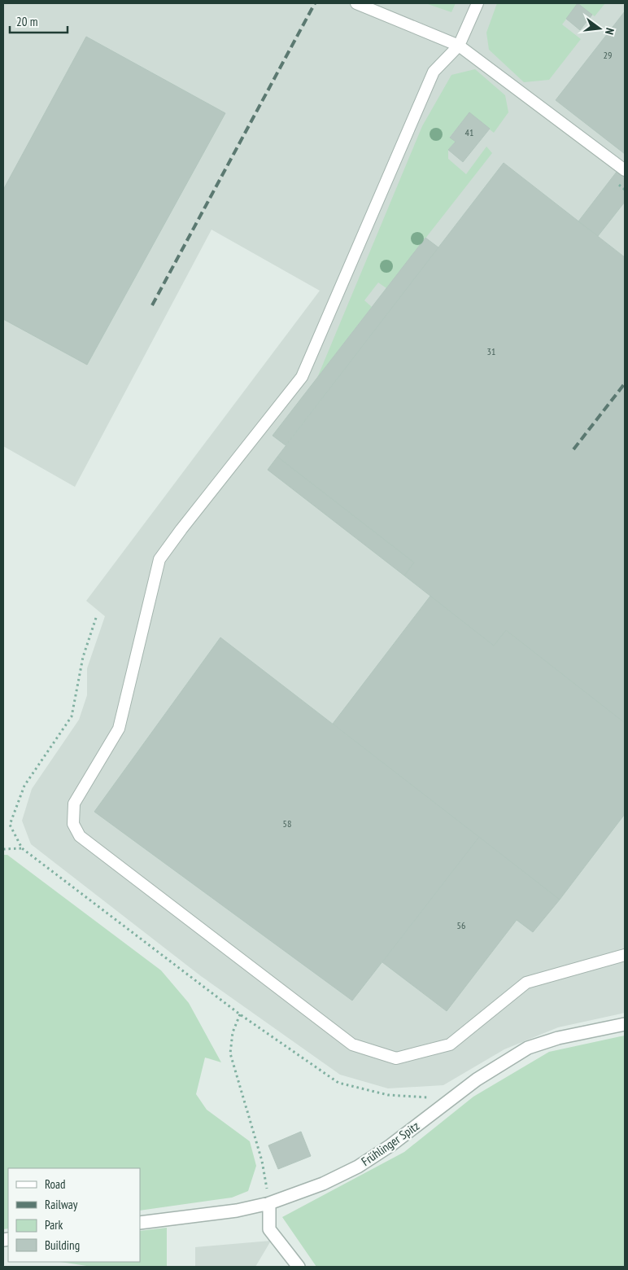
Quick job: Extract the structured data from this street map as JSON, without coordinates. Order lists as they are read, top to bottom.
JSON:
{
  "streets": {
    "street": ["Frühlinger Spitz"]
  },
  "house_numbers": [
    "29",
    "41",
    "31",
    "58",
    "56"
  ],
  "legend": [
    "Road",
    "Railway",
    "Park",
    "Building"
  ],
  "scale_bar": "20 m",
  "north": "right"
}
